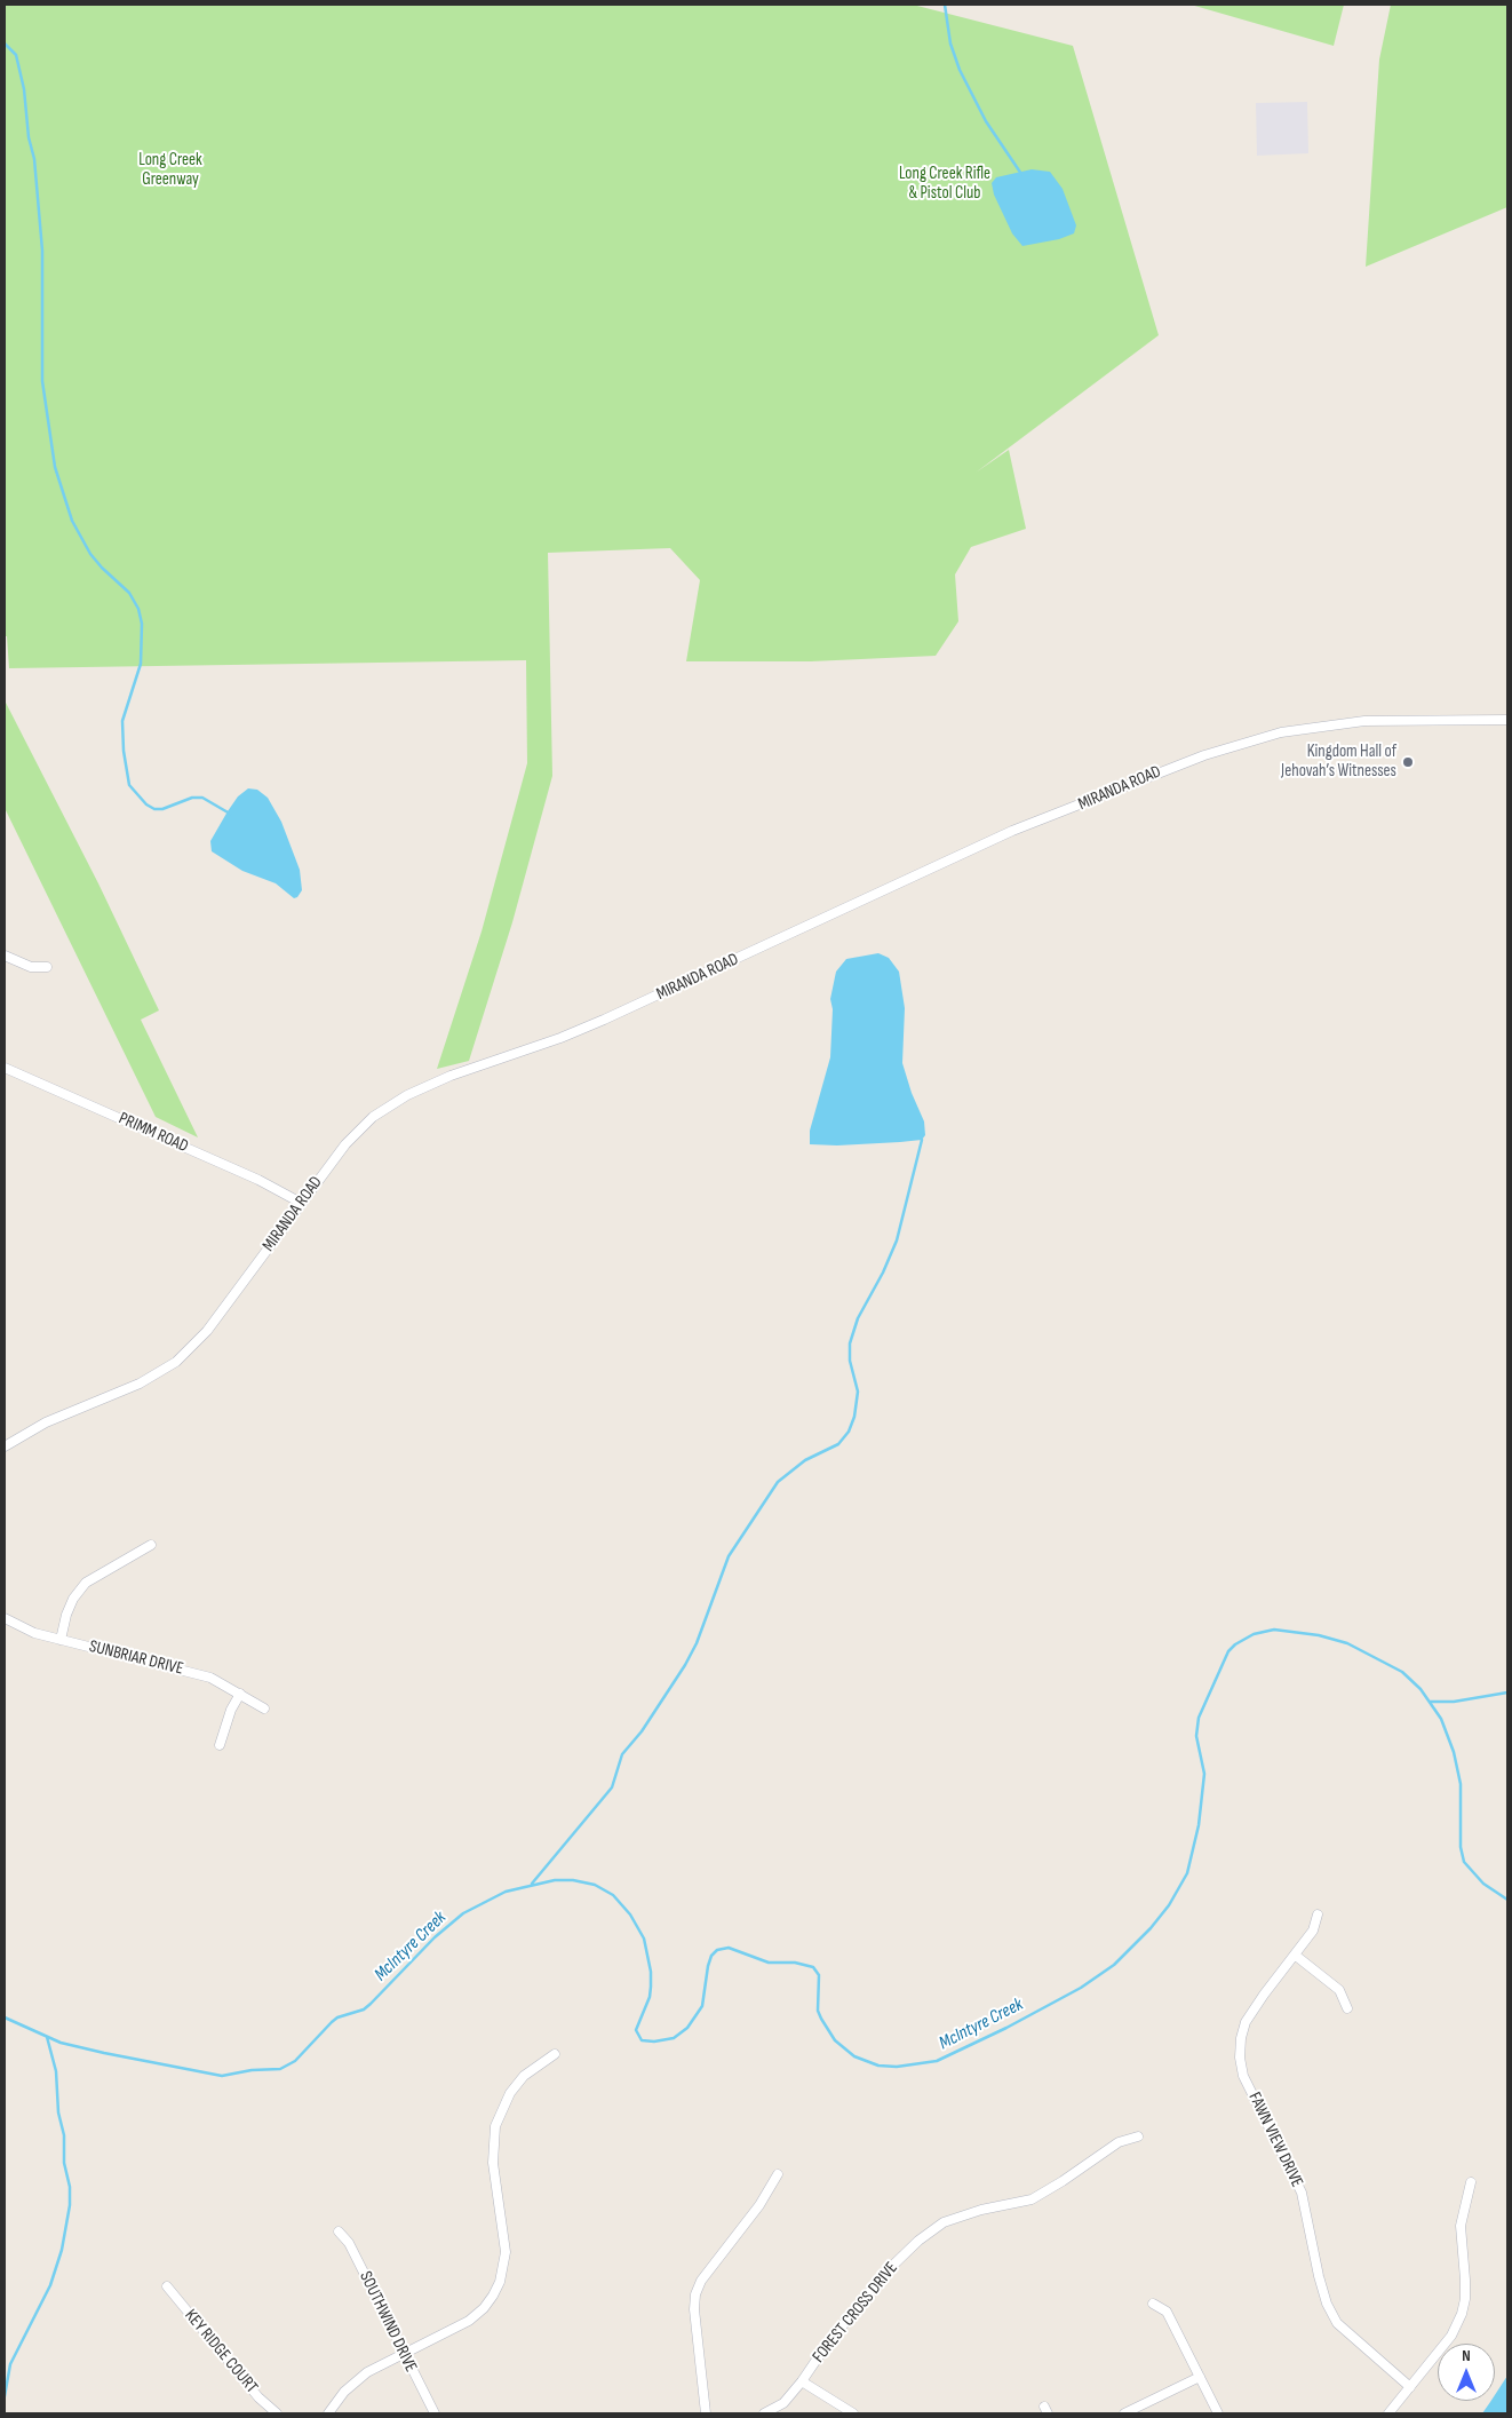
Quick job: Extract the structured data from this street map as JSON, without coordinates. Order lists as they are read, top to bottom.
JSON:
{
  "streets": {
    "street": [
      "MIRANDA ROAD",
      "PRIMM ROAD",
      "SUNBRIAR DRIVE",
      "FAWN VIEW DRIVE",
      "FOREST CROSS DRIVE",
      "SOUTHWIND DRIVE",
      "KEY RIDGE COURT"
    ]
  },
  "crossings": [
    ["MIRANDA ROAD", "PRIMM ROAD"]
  ],
  "water": ["McIntyre Creek"],
  "parks": ["Long Creek Greenway", "Long Creek Rifle & Pistol Club"],
  "places": ["Kingdom Hall of Jehovah’s Witnesses"],
  "north": "top"
}
